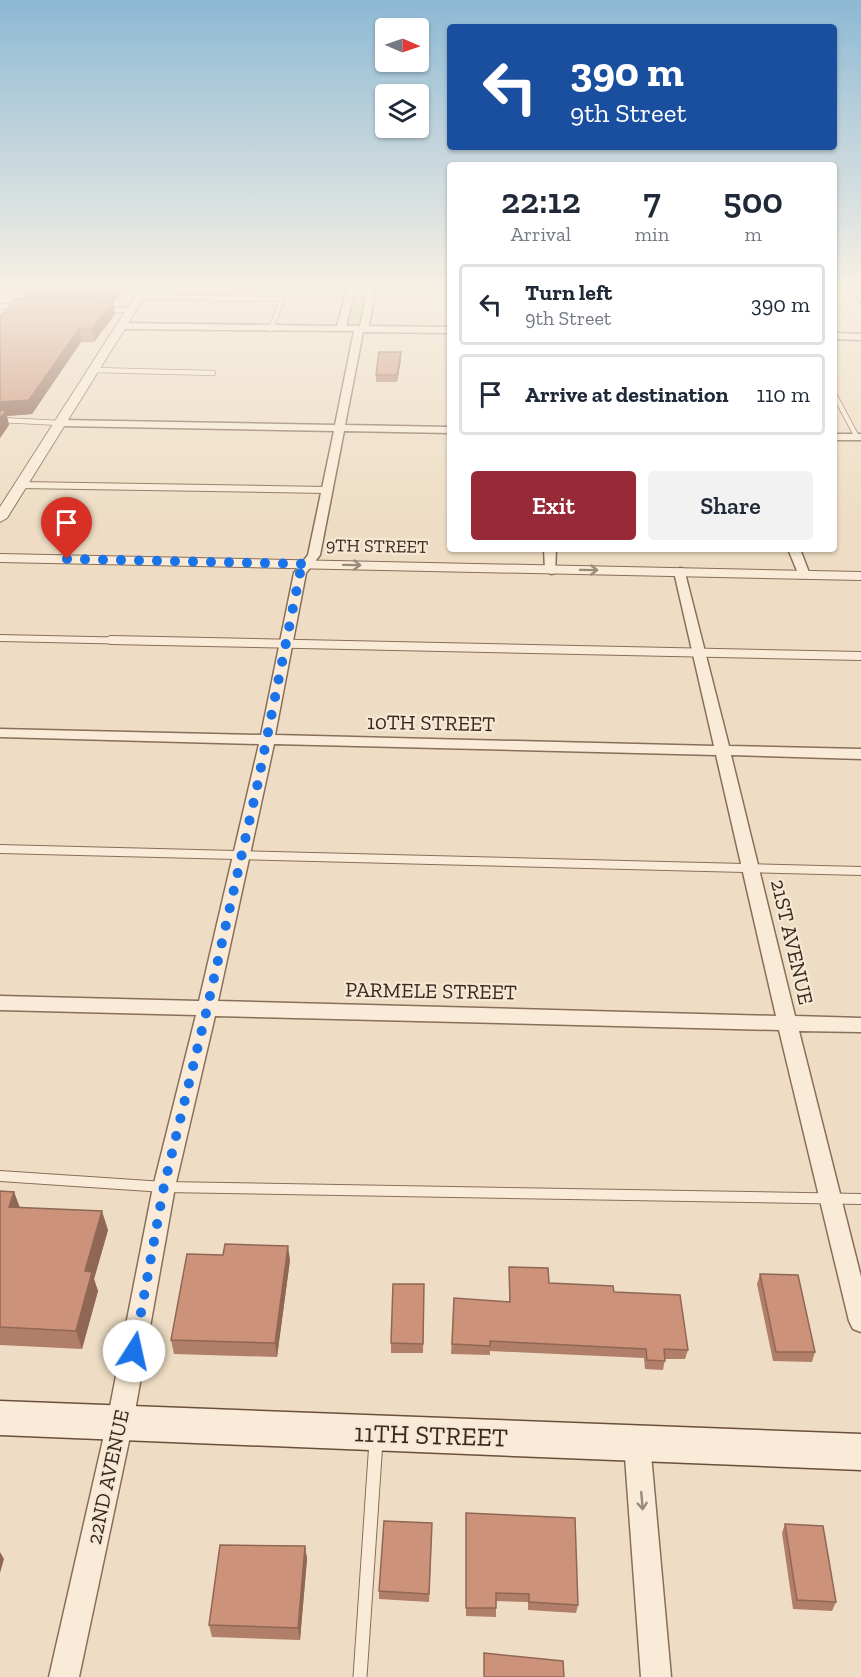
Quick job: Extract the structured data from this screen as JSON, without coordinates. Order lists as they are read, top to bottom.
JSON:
{
  "streets": {
    "main road": ["11TH STREET"],
    "street": [
      "9TH STREET",
      "10TH STREET",
      "21ST AVENUE",
      "PARMELE STREET",
      "22ND AVENUE"
    ]
  },
  "crossings": [
    ["9TH STREET", "21ST AVENUE"],
    ["9TH STREET", "22ND AVENUE"],
    ["10TH STREET", "21ST AVENUE"],
    ["10TH STREET", "22ND AVENUE"],
    ["21ST AVENUE", "PARMELE STREET"],
    ["PARMELE STREET", "22ND AVENUE"],
    ["11TH STREET", "22ND AVENUE"]
  ],
  "north": "right",
  "page": {
    "turn": ["390 m", "9th Street"],
    "eta": [
      "22:12",
      "Arrival",
      "7",
      "min",
      "500",
      "m"
    ],
    "list": [
      {
        "name": "Turn left",
        "note": "9th Street",
        "value": "390 m"
      },
      {
        "name": "Arrive at destination",
        "value": "110 m"
      }
    ],
    "buttons": ["Exit", "Share"]
  }
}
